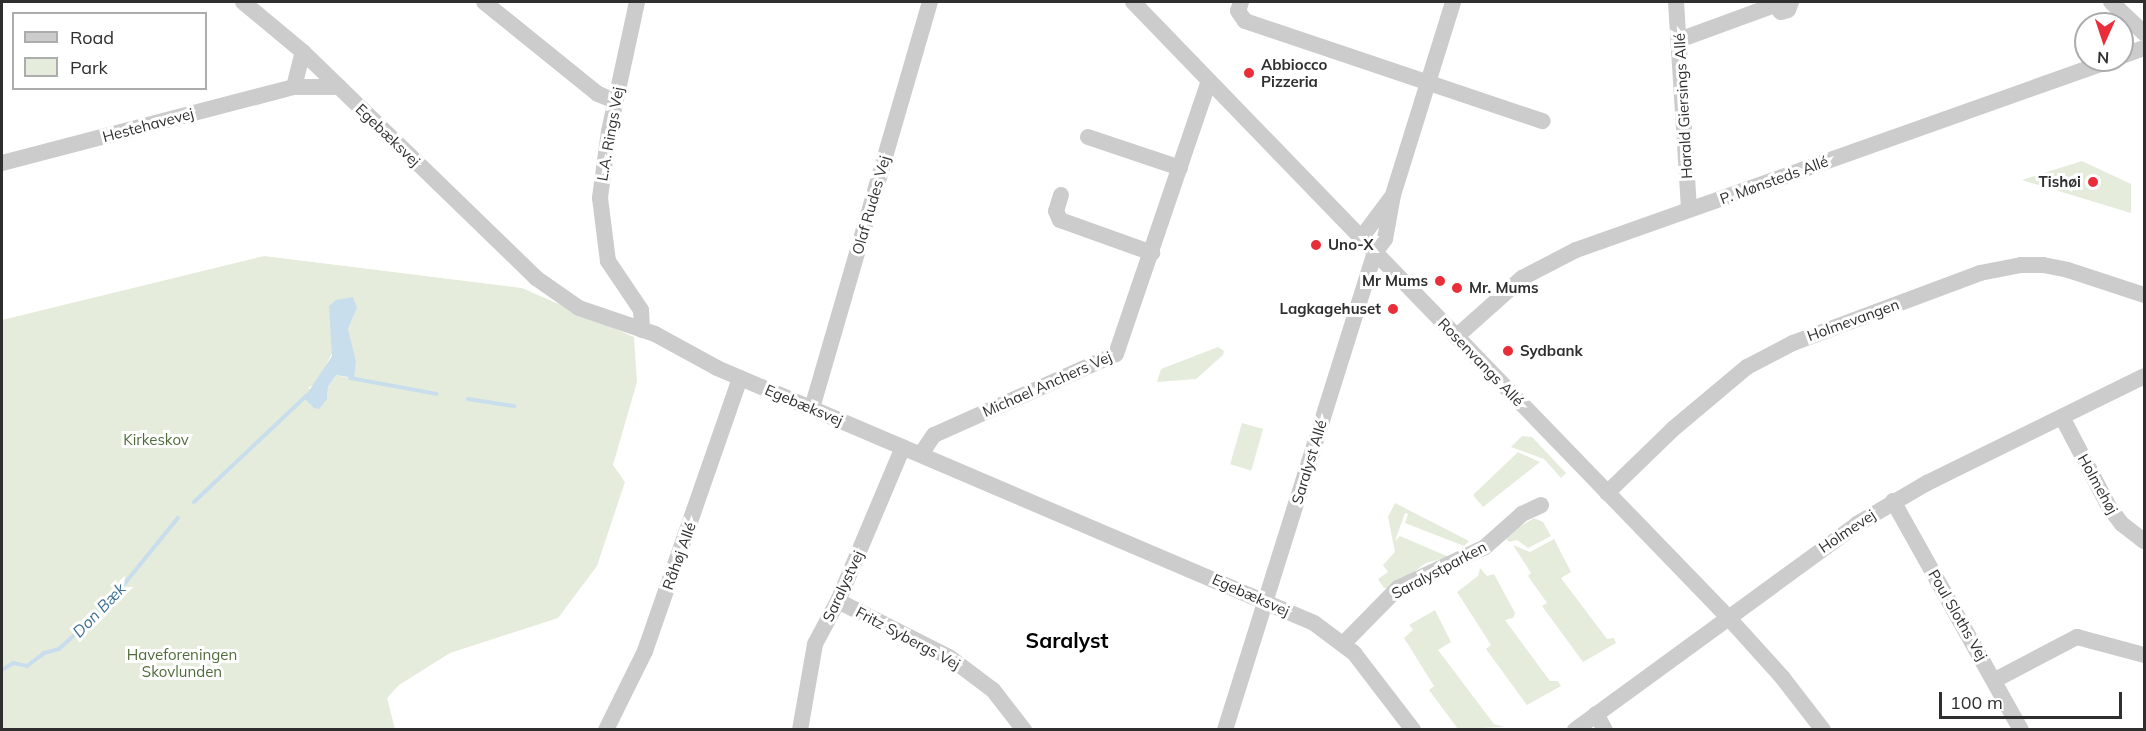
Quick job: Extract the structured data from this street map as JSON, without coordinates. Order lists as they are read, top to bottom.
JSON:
{
  "streets": {
    "street": [
      "Harald Giersings Allé",
      "Hestehavevej",
      "L.A. Rings Vej",
      "Egebæksvej",
      "P. Mønsteds Allé",
      "Olaf Rudes Vej",
      "Holmevangen",
      "Rosenvangs Allé",
      "Michael Anchers Vej",
      "Saralyst Allé",
      "Holmehøj",
      "Holmevej",
      "Råhøj Allé",
      "Saralystparken",
      "Saralystvej",
      "Poul Sloths Vej",
      "Fritz Sybergs Vej"
    ]
  },
  "crossings": [
    ["Harald Giersings Allé", "P. Mønsteds Allé"],
    ["Hestehavevej", "Egebæksvej"],
    ["L.A. Rings Vej", "Egebæksvej"],
    ["Egebæksvej", "Olaf Rudes Vej"],
    ["Egebæksvej", "Michael Anchers Vej"],
    ["Egebæksvej", "Saralyst Allé"],
    ["Egebæksvej", "Råhøj Allé"],
    ["Egebæksvej", "Saralystparken"],
    ["Egebæksvej", "Saralystvej"],
    ["P. Mønsteds Allé", "Rosenvangs Allé"],
    ["Holmevangen", "Rosenvangs Allé"],
    ["Rosenvangs Allé", "Michael Anchers Vej"],
    ["Rosenvangs Allé", "Saralyst Allé"],
    ["Rosenvangs Allé", "Holmevej"],
    ["Holmehøj", "Holmevej"],
    ["Holmevej", "Poul Sloths Vej"],
    ["Saralystvej", "Fritz Sybergs Vej"]
  ],
  "districts": ["Saralyst"],
  "water": ["Don Bæk"],
  "parks": ["Kirkeskov", "Haveforeningen Skovlunden"],
  "places": [
    "Abbiocco Pizzeria",
    "Tishøi",
    "Uno-X",
    "Mr Mums",
    "Mr. Mums",
    "Lagkagehuset",
    "Sydbank"
  ],
  "legend": ["Road", "Park"],
  "scale_bar": "100 m",
  "north": "bottom"
}
